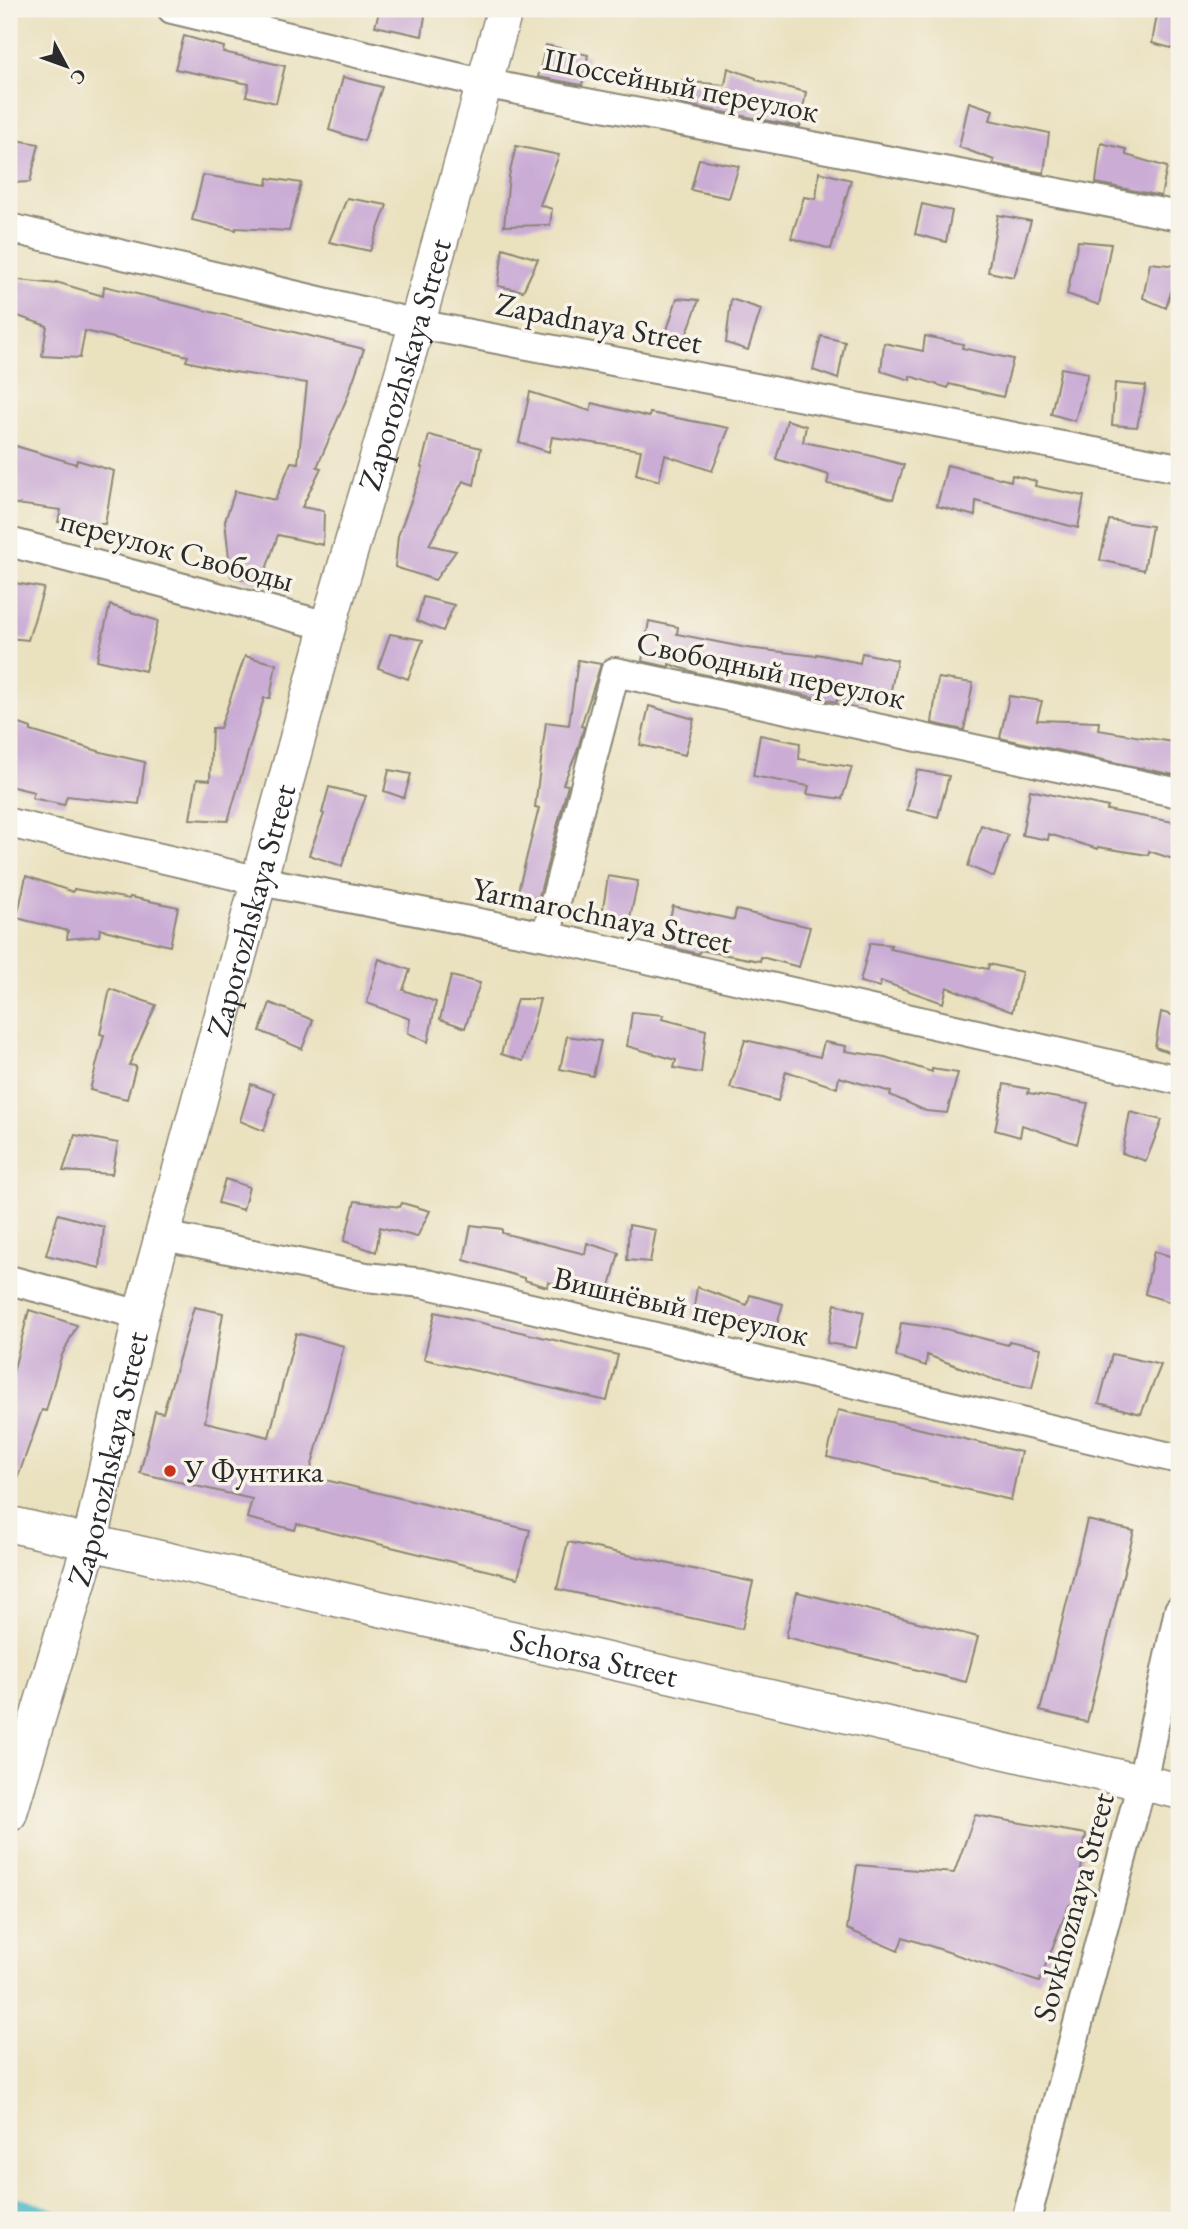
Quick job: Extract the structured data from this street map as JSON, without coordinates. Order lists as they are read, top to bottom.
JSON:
{
  "streets": {
    "street": [
      "Шоссейный переулок",
      "Zapadnaya Street",
      "Zaporozhskaya Street",
      "переулок Свободы",
      "Свободный переулок",
      "Yarmarochnaya Street",
      "Вишнёвый переулок",
      "Schorsa Street",
      "Sovkhoznaya Street"
    ]
  },
  "crossings": [
    ["Шоссейный переулок", "Zaporozhskaya Street"],
    ["Zapadnaya Street", "Zaporozhskaya Street"],
    ["Zaporozhskaya Street", "переулок Свободы"],
    ["Zaporozhskaya Street", "Yarmarochnaya Street"],
    ["Zaporozhskaya Street", "Вишнёвый переулок"],
    ["Zaporozhskaya Street", "Schorsa Street"],
    ["Свободный переулок", "Yarmarochnaya Street"],
    ["Schorsa Street", "Sovkhoznaya Street"]
  ],
  "places": ["У Фунтика"],
  "north": "bottom right"
}
